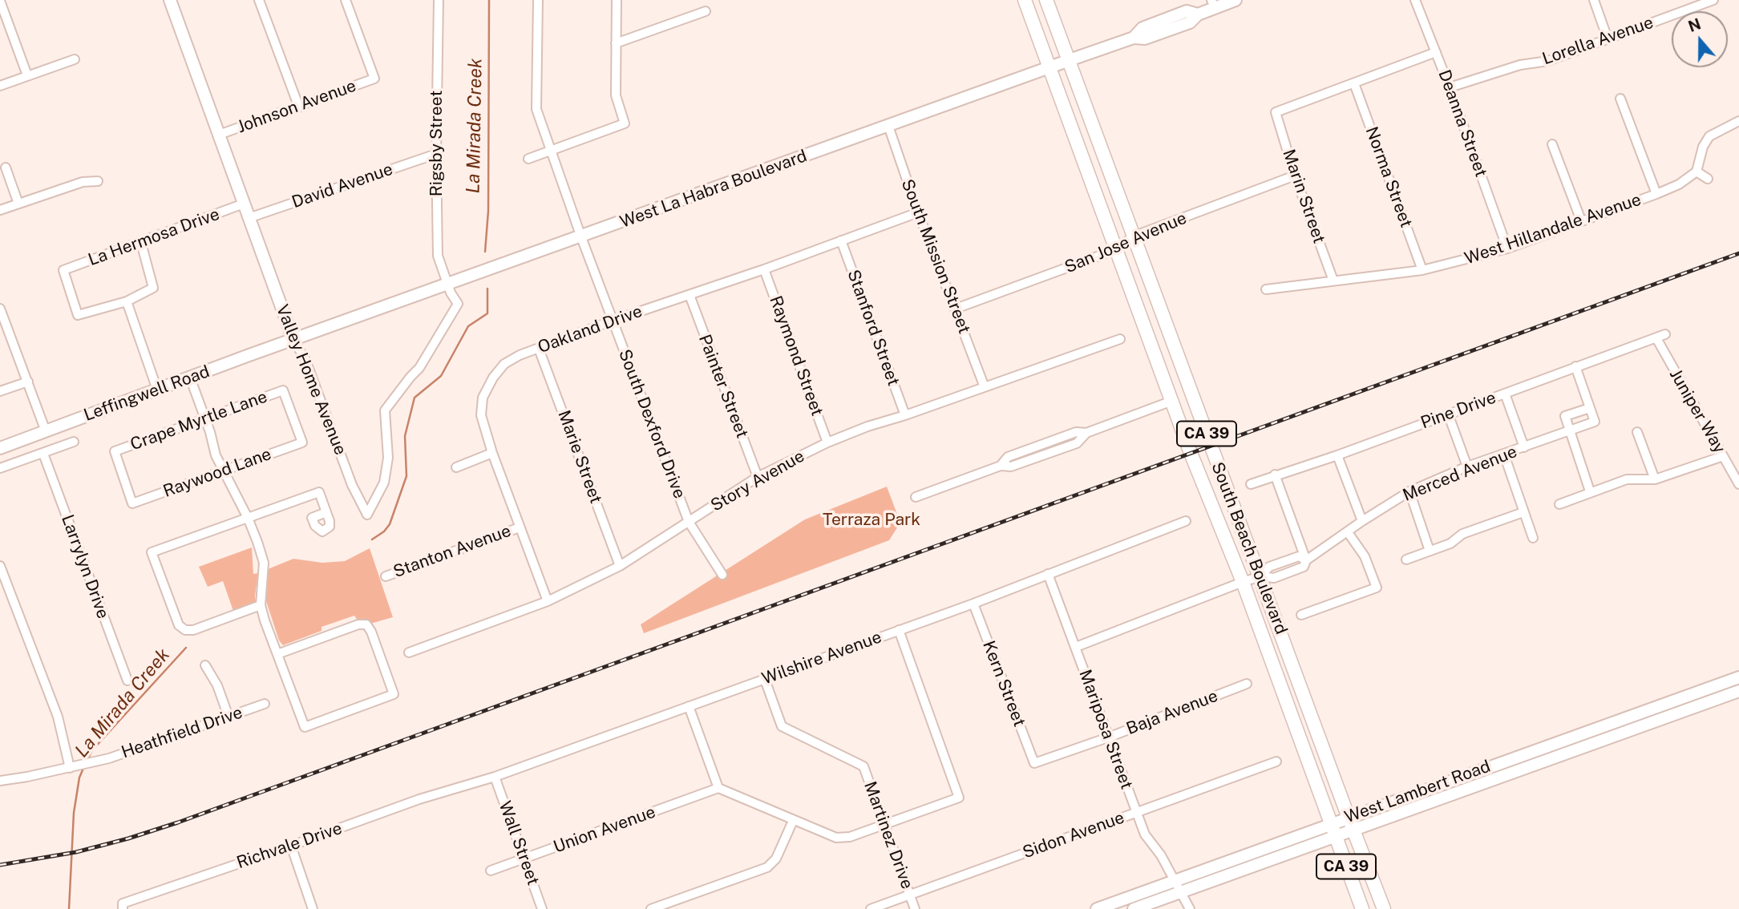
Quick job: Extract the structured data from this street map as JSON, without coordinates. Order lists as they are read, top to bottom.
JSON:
{
  "streets": {
    "main road": [
      "West La Habra Boulevard",
      "Valley Home Avenue",
      "Leffingwell Road",
      "CA 39",
      "South Beach Boulevard",
      "West Lambert Road"
    ],
    "street": [
      "Lorella Avenue",
      "Johnson Avenue",
      "Deanna Street",
      "Rigsby Street",
      "Norma Street",
      "David Avenue",
      "Marin Street",
      "West Hillandale Avenue",
      "La Hermosa Drive",
      "San Jose Avenue",
      "South Mission Street",
      "Stanford Street",
      "Oakland Drive",
      "Raymond Street",
      "Painter Street",
      "Pine Drive",
      "Juniper Way",
      "Crape Myrtle Lane",
      "South Dexford Drive",
      "Marie Street",
      "Raywood Lane",
      "Merced Avenue",
      "Story Avenue",
      "Stanton Avenue",
      "Larrylyn Drive",
      "Wilshire Avenue",
      "Kern Street",
      "Baja Avenue",
      "Mariposa Street",
      "Heathfield Drive",
      "Union Avenue",
      "Martinez Drive",
      "Sidon Avenue",
      "Wall Street",
      "Richvale Drive"
    ]
  },
  "crossings": [
    ["Lorella Avenue", "Deanna Street"],
    ["Johnson Avenue", "Valley Home Avenue"],
    ["Deanna Street", "West Hillandale Avenue"],
    ["Rigsby Street", "David Avenue"],
    ["Rigsby Street", "West La Habra Boulevard"],
    ["Rigsby Street", "Valley Home Avenue"],
    ["Norma Street", "Marin Street"],
    ["Norma Street", "West Hillandale Avenue"],
    ["David Avenue", "Valley Home Avenue"],
    ["West La Habra Boulevard", "South Mission Street"],
    ["West La Habra Boulevard", "Valley Home Avenue"],
    ["West La Habra Boulevard", "Leffingwell Road"],
    ["West La Habra Boulevard", "South Dexford Drive"],
    ["West La Habra Boulevard", "CA 39"],
    ["West La Habra Boulevard", "South Beach Boulevard"],
    ["Marin Street", "West Hillandale Avenue"],
    ["Marin Street", "San Jose Avenue"],
    ["La Hermosa Drive", "Valley Home Avenue"],
    ["San Jose Avenue", "South Mission Street"],
    ["San Jose Avenue", "South Beach Boulevard"],
    ["South Mission Street", "Oakland Drive"],
    ["South Mission Street", "Story Avenue"],
    ["Stanford Street", "Oakland Drive"],
    ["Stanford Street", "Story Avenue"],
    ["Oakland Drive", "Raymond Street"],
    ["Oakland Drive", "Painter Street"],
    ["Oakland Drive", "South Dexford Drive"],
    ["Oakland Drive", "Marie Street"],
    ["Oakland Drive", "Story Avenue"],
    ["Oakland Drive", "Stanton Avenue"],
    ["Raymond Street", "Story Avenue"],
    ["Valley Home Avenue", "Leffingwell Road"],
    ["Painter Street", "Story Avenue"],
    ["Pine Drive", "Juniper Way"],
    ["Crape Myrtle Lane", "Raywood Lane"],
    ["South Dexford Drive", "Story Avenue"],
    ["CA 39", "South Beach Boulevard"],
    ["Marie Street", "Story Avenue"],
    ["Merced Avenue", "South Beach Boulevard"],
    ["Merced Avenue", "Mariposa Street"],
    ["South Beach Boulevard", "West Lambert Road"],
    ["Wilshire Avenue", "Kern Street"],
    ["Wilshire Avenue", "Mariposa Street"],
    ["Wilshire Avenue", "Martinez Drive"],
    ["Wilshire Avenue", "Wall Street"],
    ["Wilshire Avenue", "Richvale Drive"],
    ["Kern Street", "Baja Avenue"],
    ["Baja Avenue", "Mariposa Street"],
    ["Mariposa Street", "West Lambert Road"],
    ["Mariposa Street", "Sidon Avenue"],
    ["Union Avenue", "Wall Street"],
    ["Martinez Drive", "Sidon Avenue"]
  ],
  "water": ["La Mirada Creek"],
  "parks": ["Terraza Park"],
  "north": "top"
}
